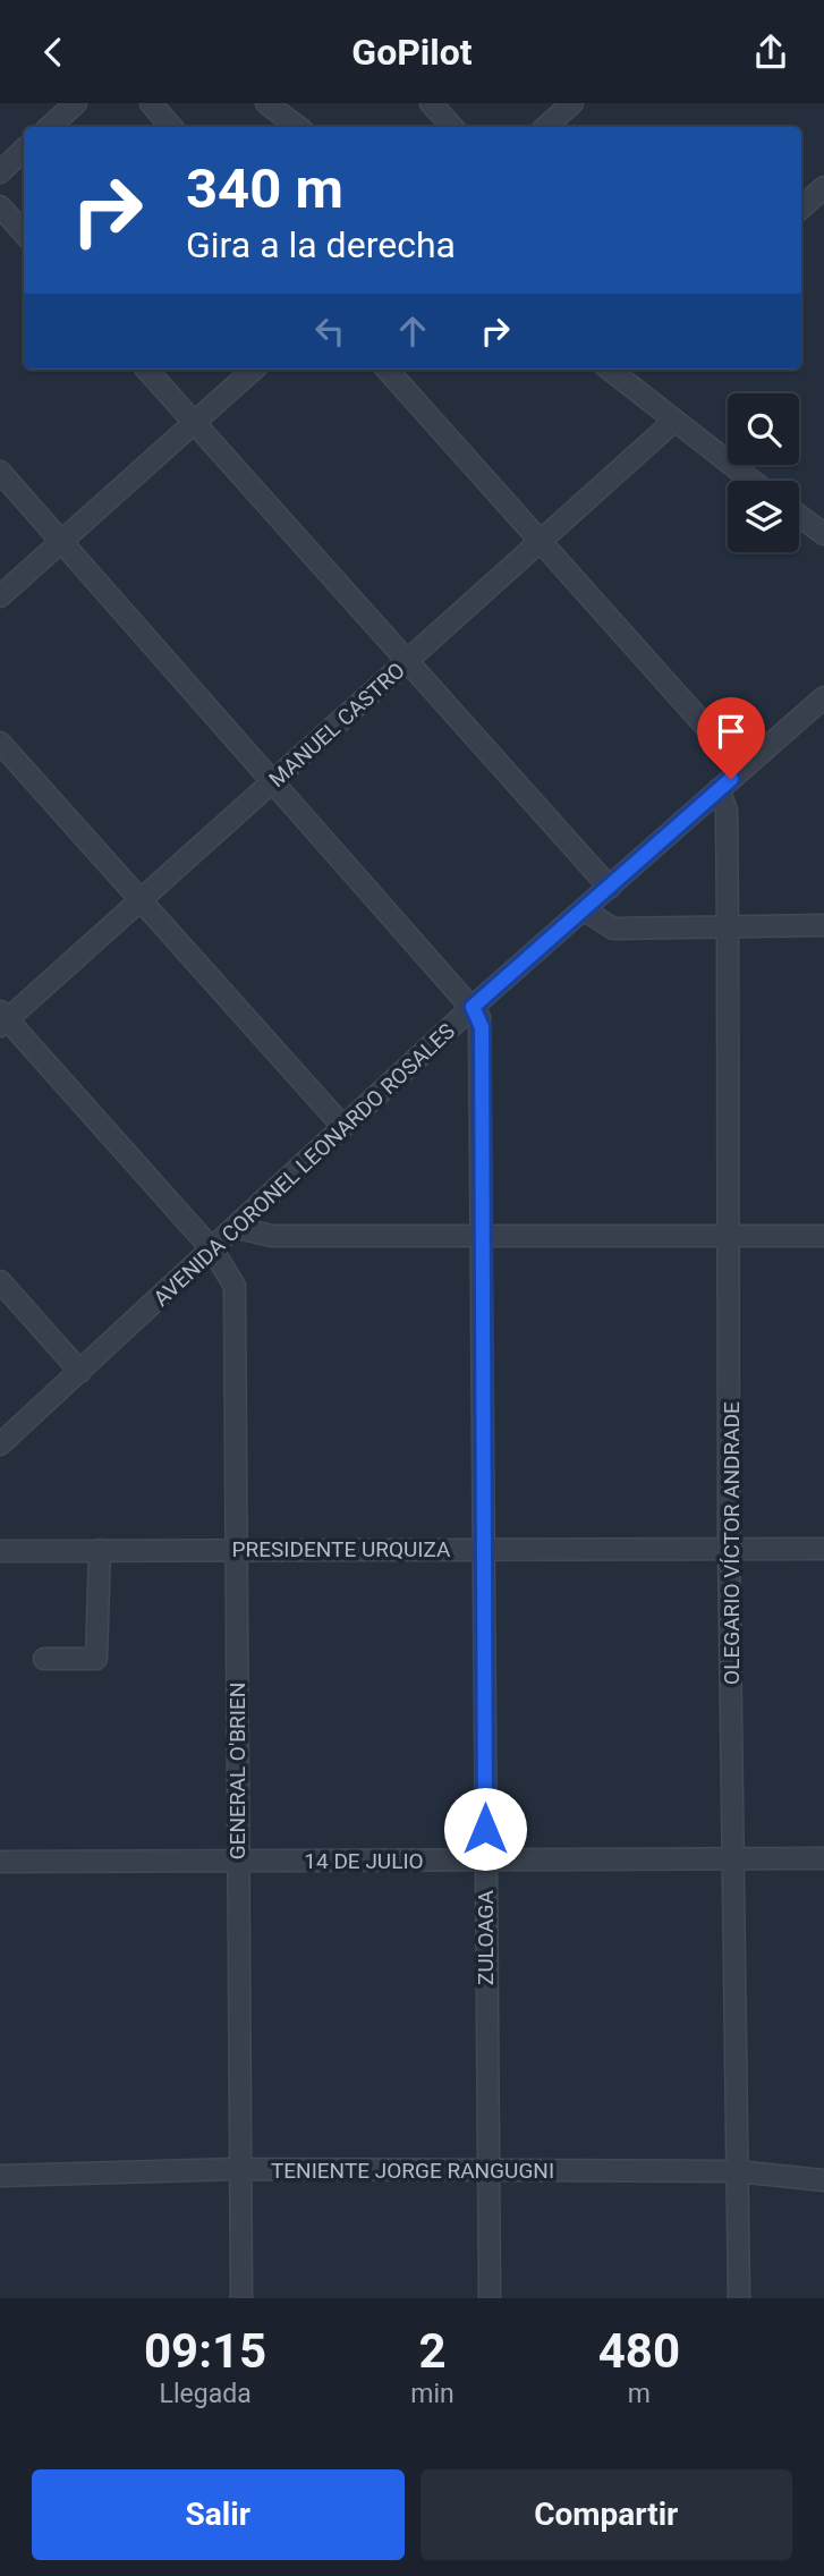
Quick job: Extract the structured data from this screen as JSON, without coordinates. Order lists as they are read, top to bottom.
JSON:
{
  "streets": {
    "street": [
      "MANUEL CASTRO",
      "AVENIDA CORONEL LEONARDO ROSALES",
      "OLEGARIO VÍCTOR ANDRADE",
      "PRESIDENTE URQUIZA",
      "GENERAL O'BRIEN",
      "14 DE JULIO",
      "ZULOAGA",
      "TENIENTE JORGE RANGUGNI"
    ]
  },
  "crossings": [
    ["MANUEL CASTRO", "GENERAL O'BRIEN"],
    ["AVENIDA CORONEL LEONARDO ROSALES", "OLEGARIO VÍCTOR ANDRADE"],
    ["AVENIDA CORONEL LEONARDO ROSALES", "GENERAL O'BRIEN"],
    ["AVENIDA CORONEL LEONARDO ROSALES", "ZULOAGA"],
    ["OLEGARIO VÍCTOR ANDRADE", "PRESIDENTE URQUIZA"],
    ["OLEGARIO VÍCTOR ANDRADE", "14 DE JULIO"],
    ["OLEGARIO VÍCTOR ANDRADE", "TENIENTE JORGE RANGUGNI"],
    ["PRESIDENTE URQUIZA", "GENERAL O'BRIEN"],
    ["PRESIDENTE URQUIZA", "ZULOAGA"],
    ["GENERAL O'BRIEN", "14 DE JULIO"],
    ["GENERAL O'BRIEN", "TENIENTE JORGE RANGUGNI"],
    ["14 DE JULIO", "ZULOAGA"],
    ["ZULOAGA", "TENIENTE JORGE RANGUGNI"]
  ],
  "page": {
    "header": "GoPilot",
    "turn": ["340 m", "Gira a la derecha"],
    "eta": [
      "09:15",
      "Llegada",
      "2",
      "min",
      "480",
      "m"
    ],
    "buttons": ["Salir", "Compartir"]
  }
}
